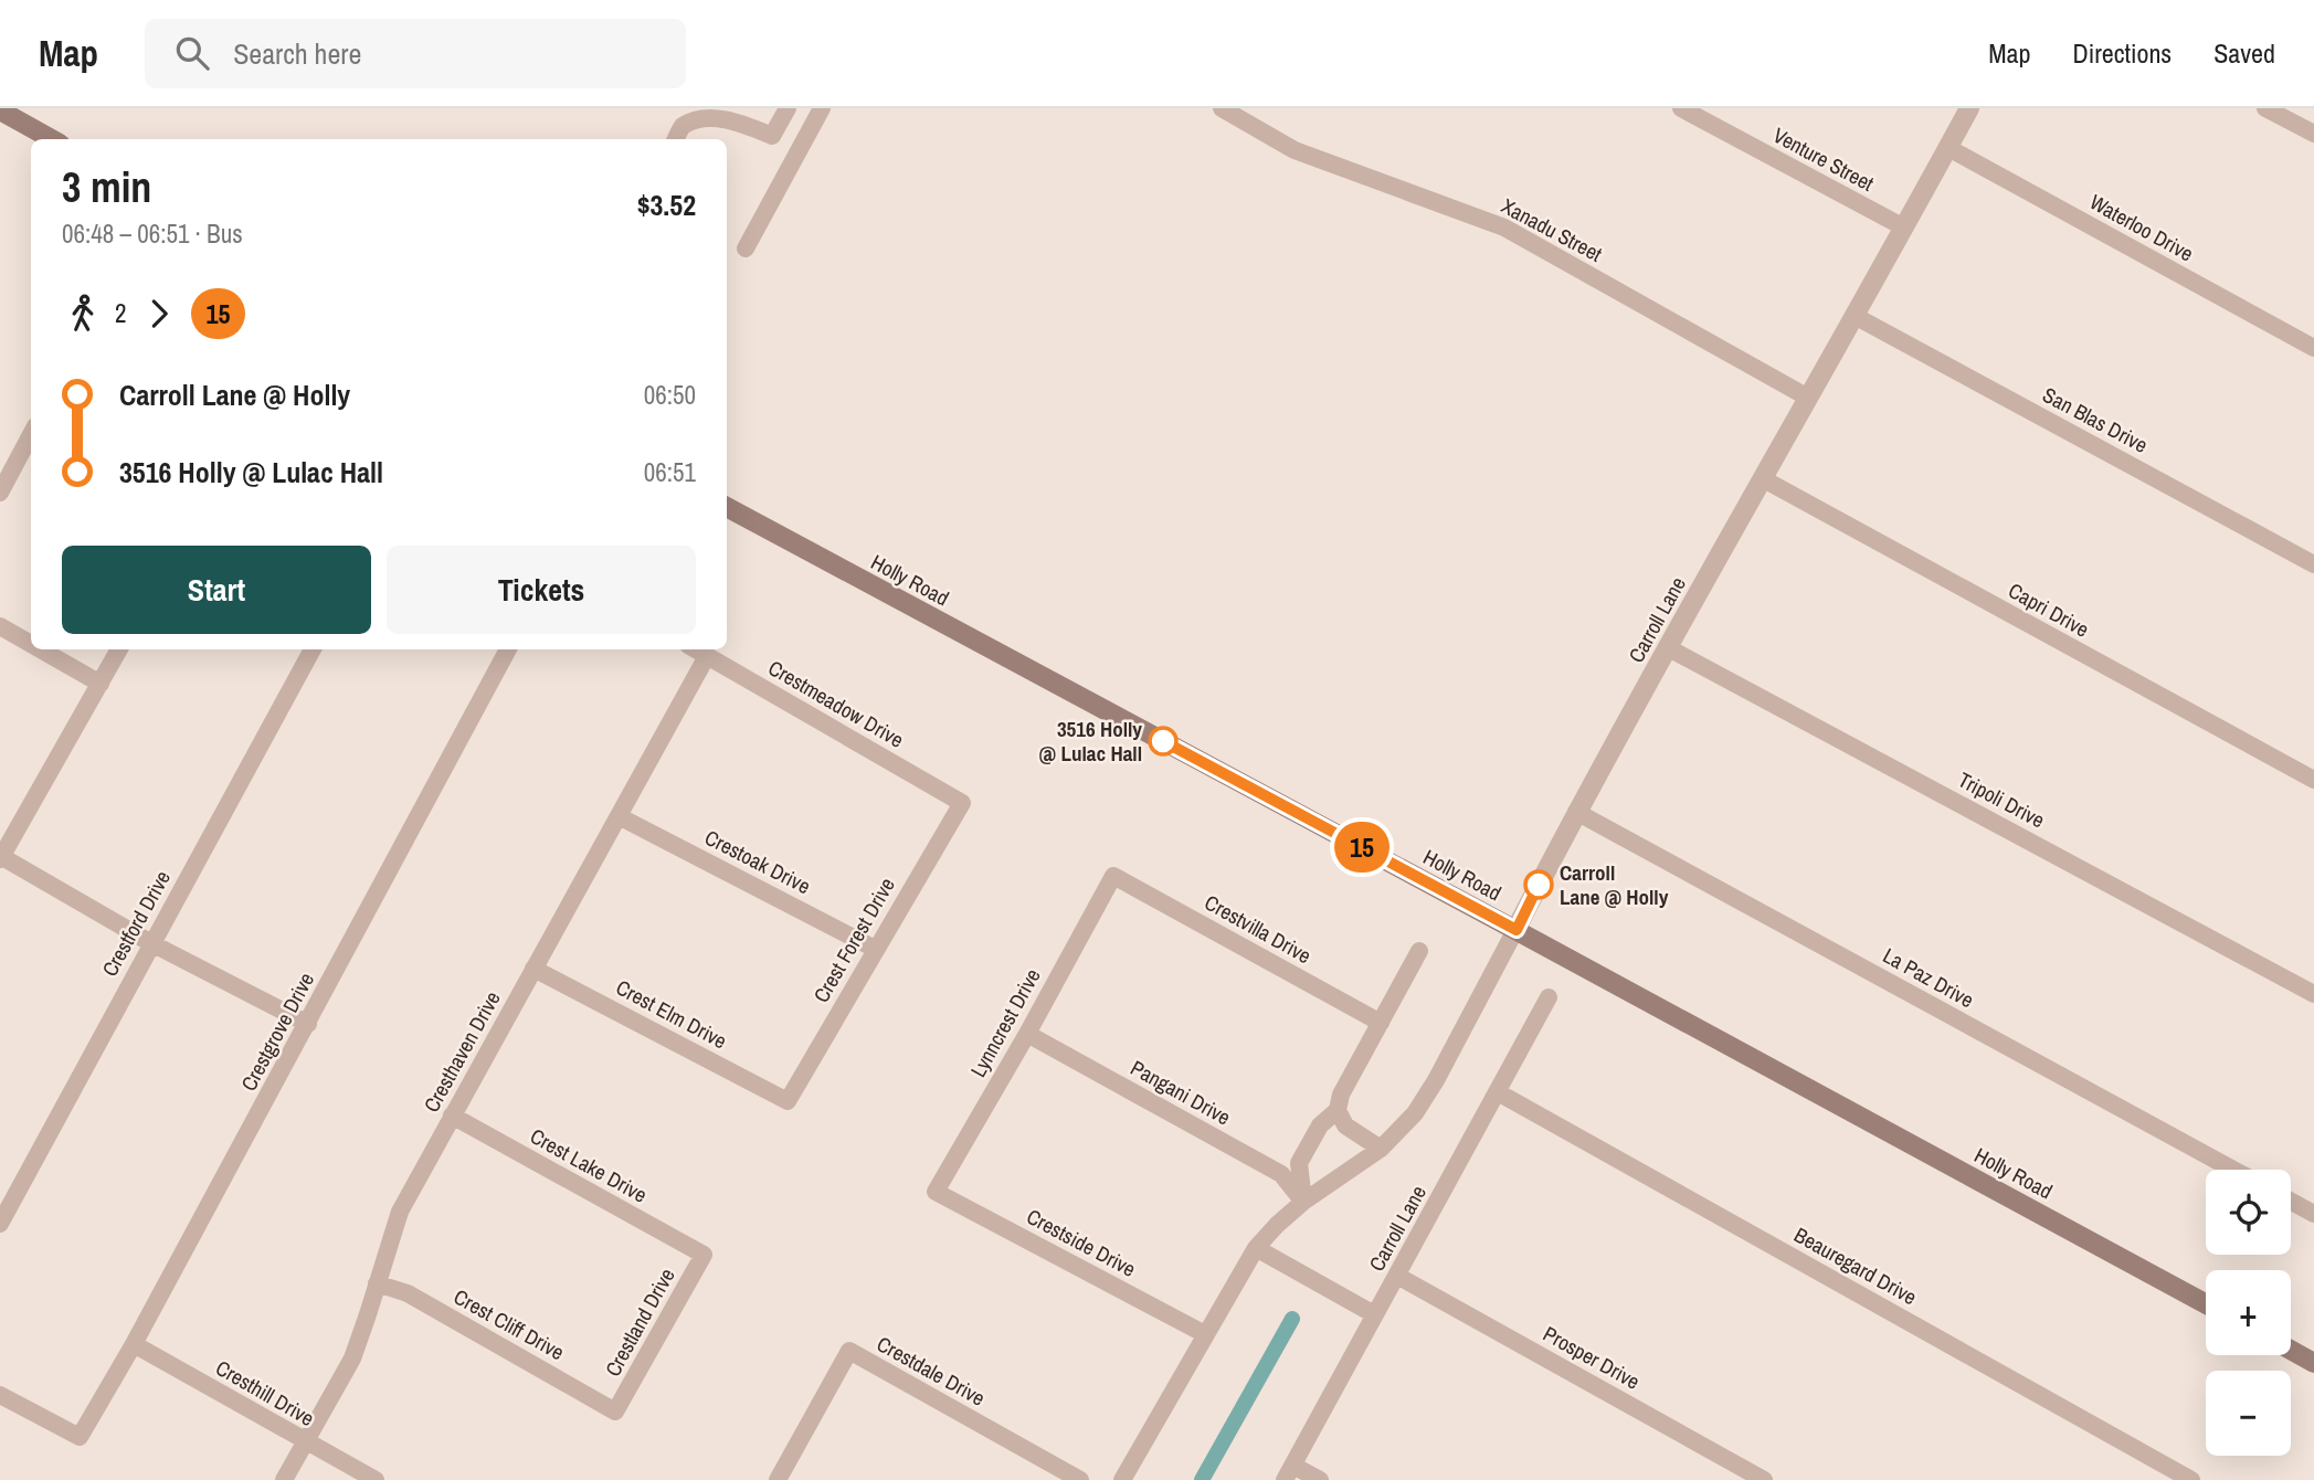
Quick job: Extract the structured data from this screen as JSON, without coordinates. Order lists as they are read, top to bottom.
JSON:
{
  "streets": {
    "main road": ["Holly Road"],
    "street": [
      "Venture Street",
      "Waterloo Drive",
      "Xanadu Street",
      "San Blas Drive",
      "Capri Drive",
      "Carroll Lane",
      "Crestmeadow Drive",
      "Tripoli Drive",
      "Crestoak Drive",
      "Crestford Drive",
      "Crestvilla Drive",
      "Crest Forest Drive",
      "La Paz Drive",
      "Crest Elm Drive",
      "Lynncrest Drive",
      "Crestgrove Drive",
      "Cresthaven Drive",
      "Pangani Drive",
      "Crest Lake Drive",
      "Crestside Drive",
      "Beauregard Drive",
      "Crestland Drive",
      "Crest Cliff Drive",
      "Prosper Drive",
      "Crestdale Drive",
      "Cresthill Drive"
    ]
  },
  "crossings": [
    ["Venture Street", "Carroll Lane"],
    ["Waterloo Drive", "Carroll Lane"],
    ["Xanadu Street", "Carroll Lane"],
    ["San Blas Drive", "Carroll Lane"],
    ["Holly Road", "Carroll Lane"],
    ["Capri Drive", "Carroll Lane"],
    ["Carroll Lane", "Tripoli Drive"],
    ["Carroll Lane", "La Paz Drive"],
    ["Carroll Lane", "Pangani Drive"],
    ["Carroll Lane", "Crestside Drive"],
    ["Carroll Lane", "Beauregard Drive"],
    ["Carroll Lane", "Prosper Drive"],
    ["Crestmeadow Drive", "Crest Forest Drive"],
    ["Crestmeadow Drive", "Cresthaven Drive"],
    ["Crestoak Drive", "Crest Forest Drive"],
    ["Crestoak Drive", "Cresthaven Drive"],
    ["Crestvilla Drive", "Lynncrest Drive"],
    ["Crest Forest Drive", "Crest Elm Drive"],
    ["Crest Elm Drive", "Cresthaven Drive"],
    ["Lynncrest Drive", "Pangani Drive"],
    ["Lynncrest Drive", "Crestside Drive"],
    ["Crestgrove Drive", "Cresthill Drive"],
    ["Cresthaven Drive", "Crest Lake Drive"],
    ["Cresthaven Drive", "Crest Cliff Drive"],
    ["Cresthaven Drive", "Cresthill Drive"],
    ["Crest Lake Drive", "Crestland Drive"],
    ["Crestland Drive", "Crest Cliff Drive"]
  ],
  "places": ["3516 Holly @ Lulac Hall", "Carroll Lane @ Holly"],
  "lines": ["bus line 15"],
  "page": {
    "header": "Map",
    "search": "Search here",
    "nav": ["Map", "Directions", "Saved"],
    "on_map": "15",
    "heading": ["3 min", "06:48 – 06:51 · Bus", "$3.52"],
    "legs": ["2", "15"],
    "list": [
      {
        "name": "Carroll Lane @ Holly",
        "value": "06:50"
      },
      {
        "name": "3516 Holly @ Lulac Hall",
        "value": "06:51"
      }
    ],
    "buttons": ["Start", "Tickets"],
    "map_buttons": ["+", "−"]
  }
}
